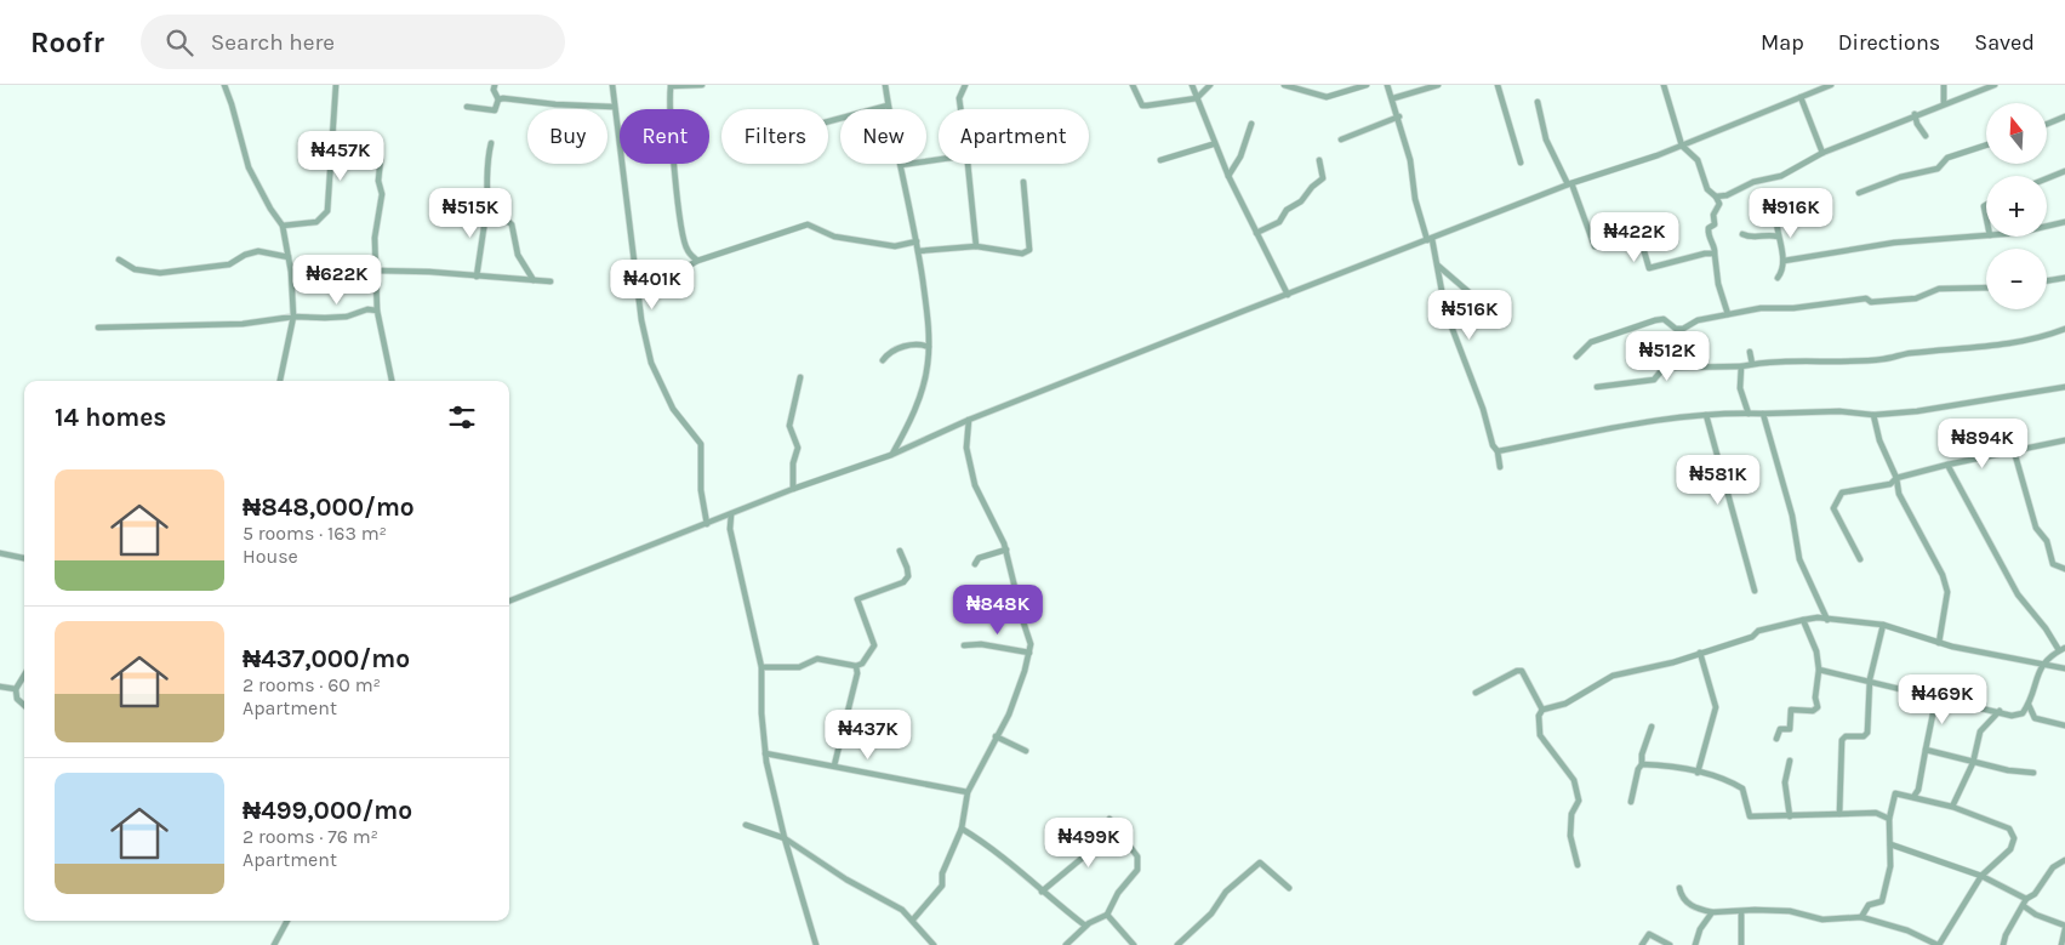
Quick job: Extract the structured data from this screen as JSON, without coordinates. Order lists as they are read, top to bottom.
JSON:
{
  "north": "top",
  "page": {
    "header": "Roofr",
    "search": "Search here",
    "nav": ["Map", "Directions", "Saved"],
    "map_buttons": ["+", "−"],
    "chip": [
      "Buy",
      "Rent",
      "Filters",
      "New",
      "Apartment"
    ],
    "price": [
      "₦457K",
      "₦515K",
      "₦916K",
      "₦422K",
      "₦622K",
      "₦401K",
      "₦516K",
      "₦512K",
      "₦894K",
      "₦581K",
      "₦848K",
      "₦469K",
      "₦437K",
      "₦499K"
    ],
    "heading": "14 homes",
    "list": [
      {
        "name": "₦848,000/mo",
        "note": "5 rooms · 163 m² · House"
      },
      {
        "name": "₦437,000/mo",
        "note": "2 rooms · 60 m² · Apartment"
      },
      {
        "name": "₦499,000/mo",
        "note": "2 rooms · 76 m² · Apartment"
      }
    ]
  }
}
